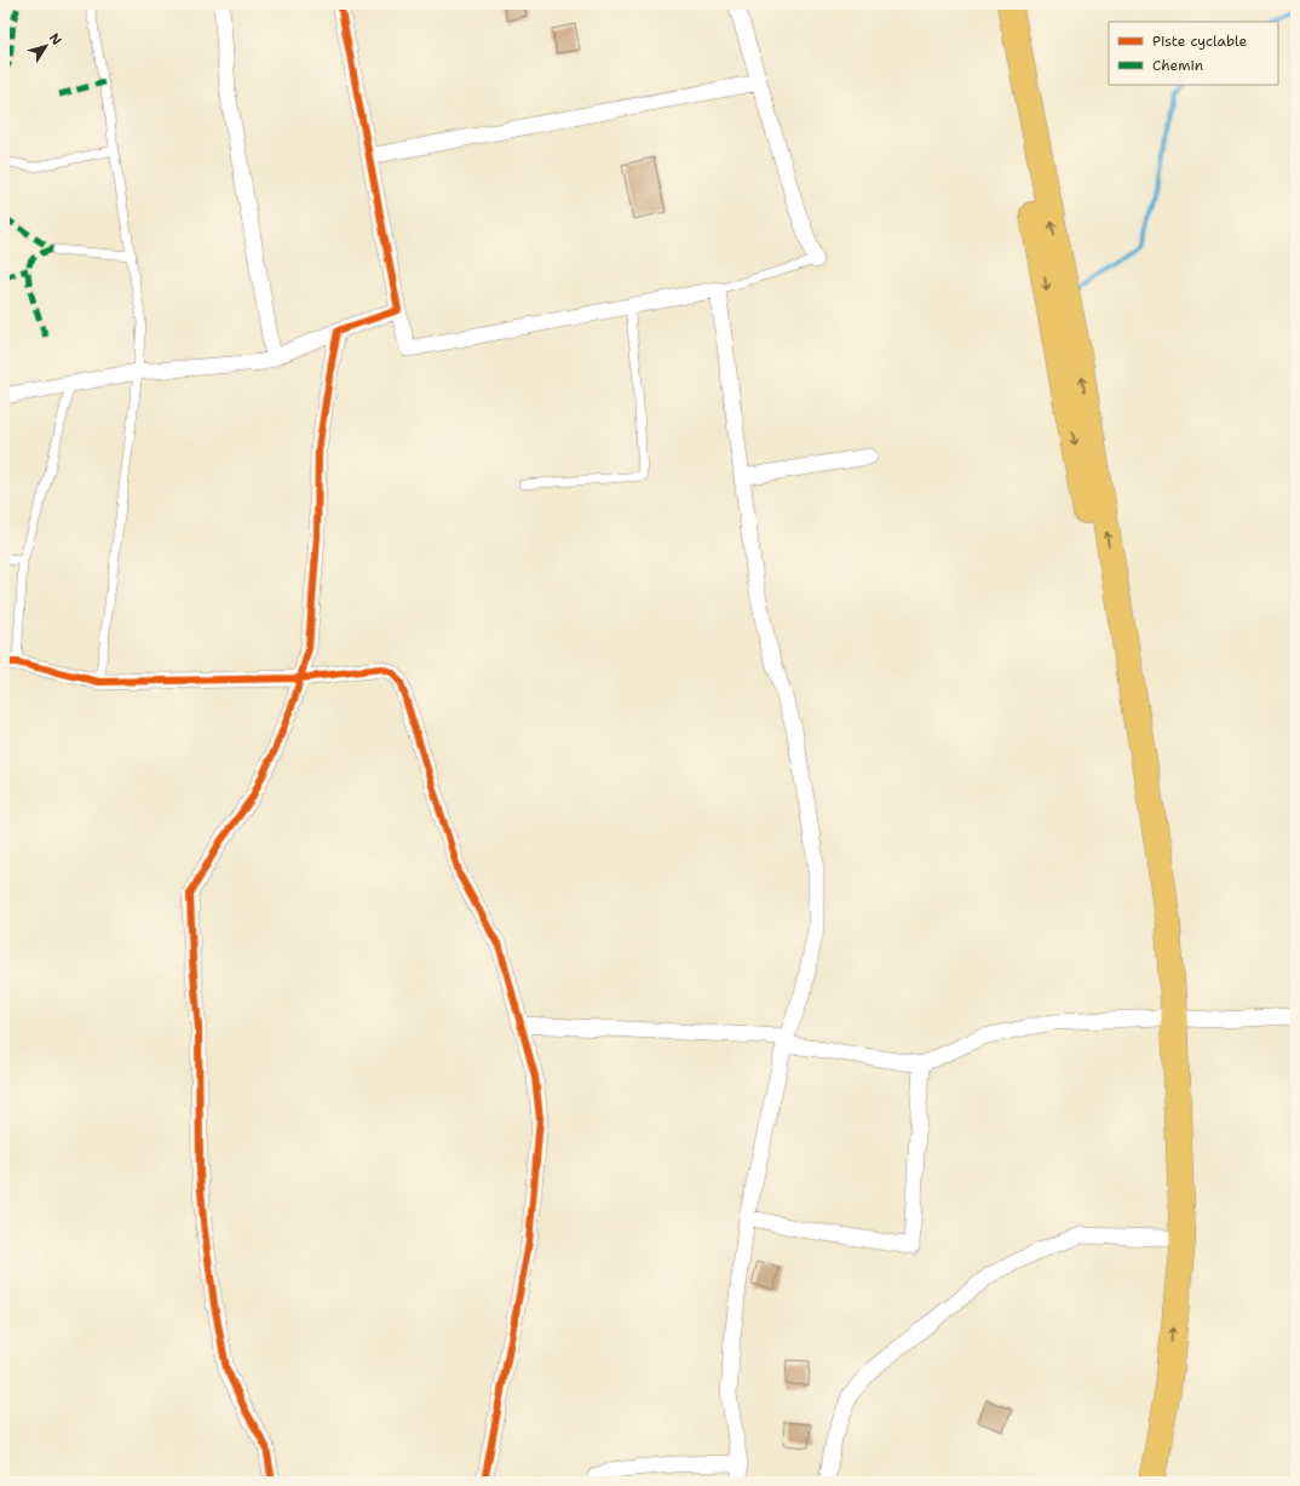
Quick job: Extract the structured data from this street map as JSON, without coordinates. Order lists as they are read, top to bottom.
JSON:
{
  "legend": ["Piste cyclable", "Chemin"],
  "north": "top right"
}
